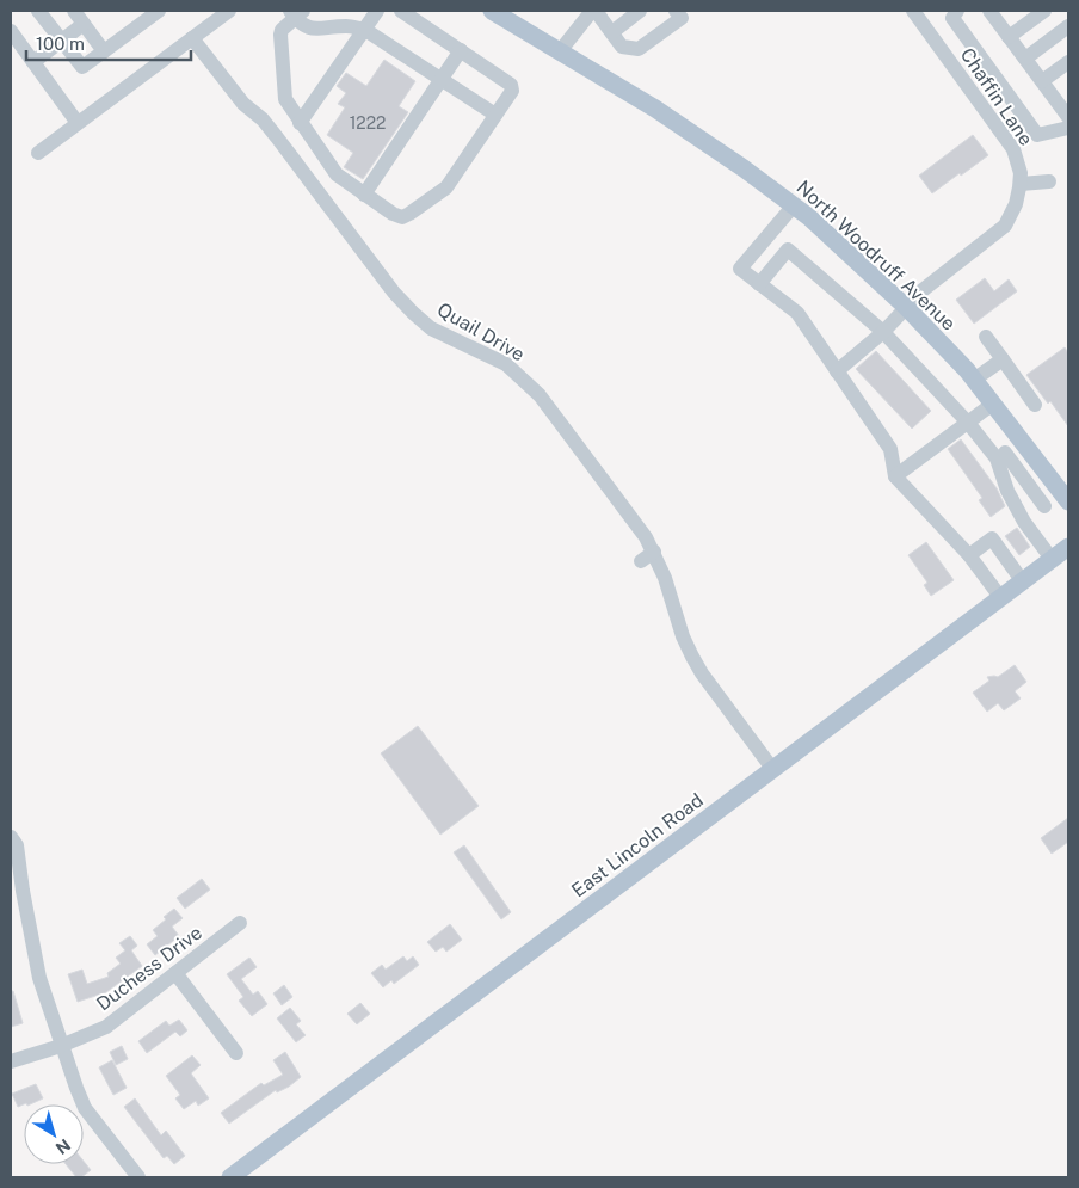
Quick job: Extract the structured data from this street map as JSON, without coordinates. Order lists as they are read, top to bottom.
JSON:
{
  "streets": {
    "main road": ["North Woodruff Avenue", "East Lincoln Road"],
    "street": ["Chaffin Lane", "Quail Drive", "Duchess Drive"]
  },
  "crossings": [
    ["Chaffin Lane", "North Woodruff Avenue"],
    ["Quail Drive", "East Lincoln Road"]
  ],
  "house_numbers": ["1222"],
  "scale_bar": "100 m",
  "north": "bottom right"
}
